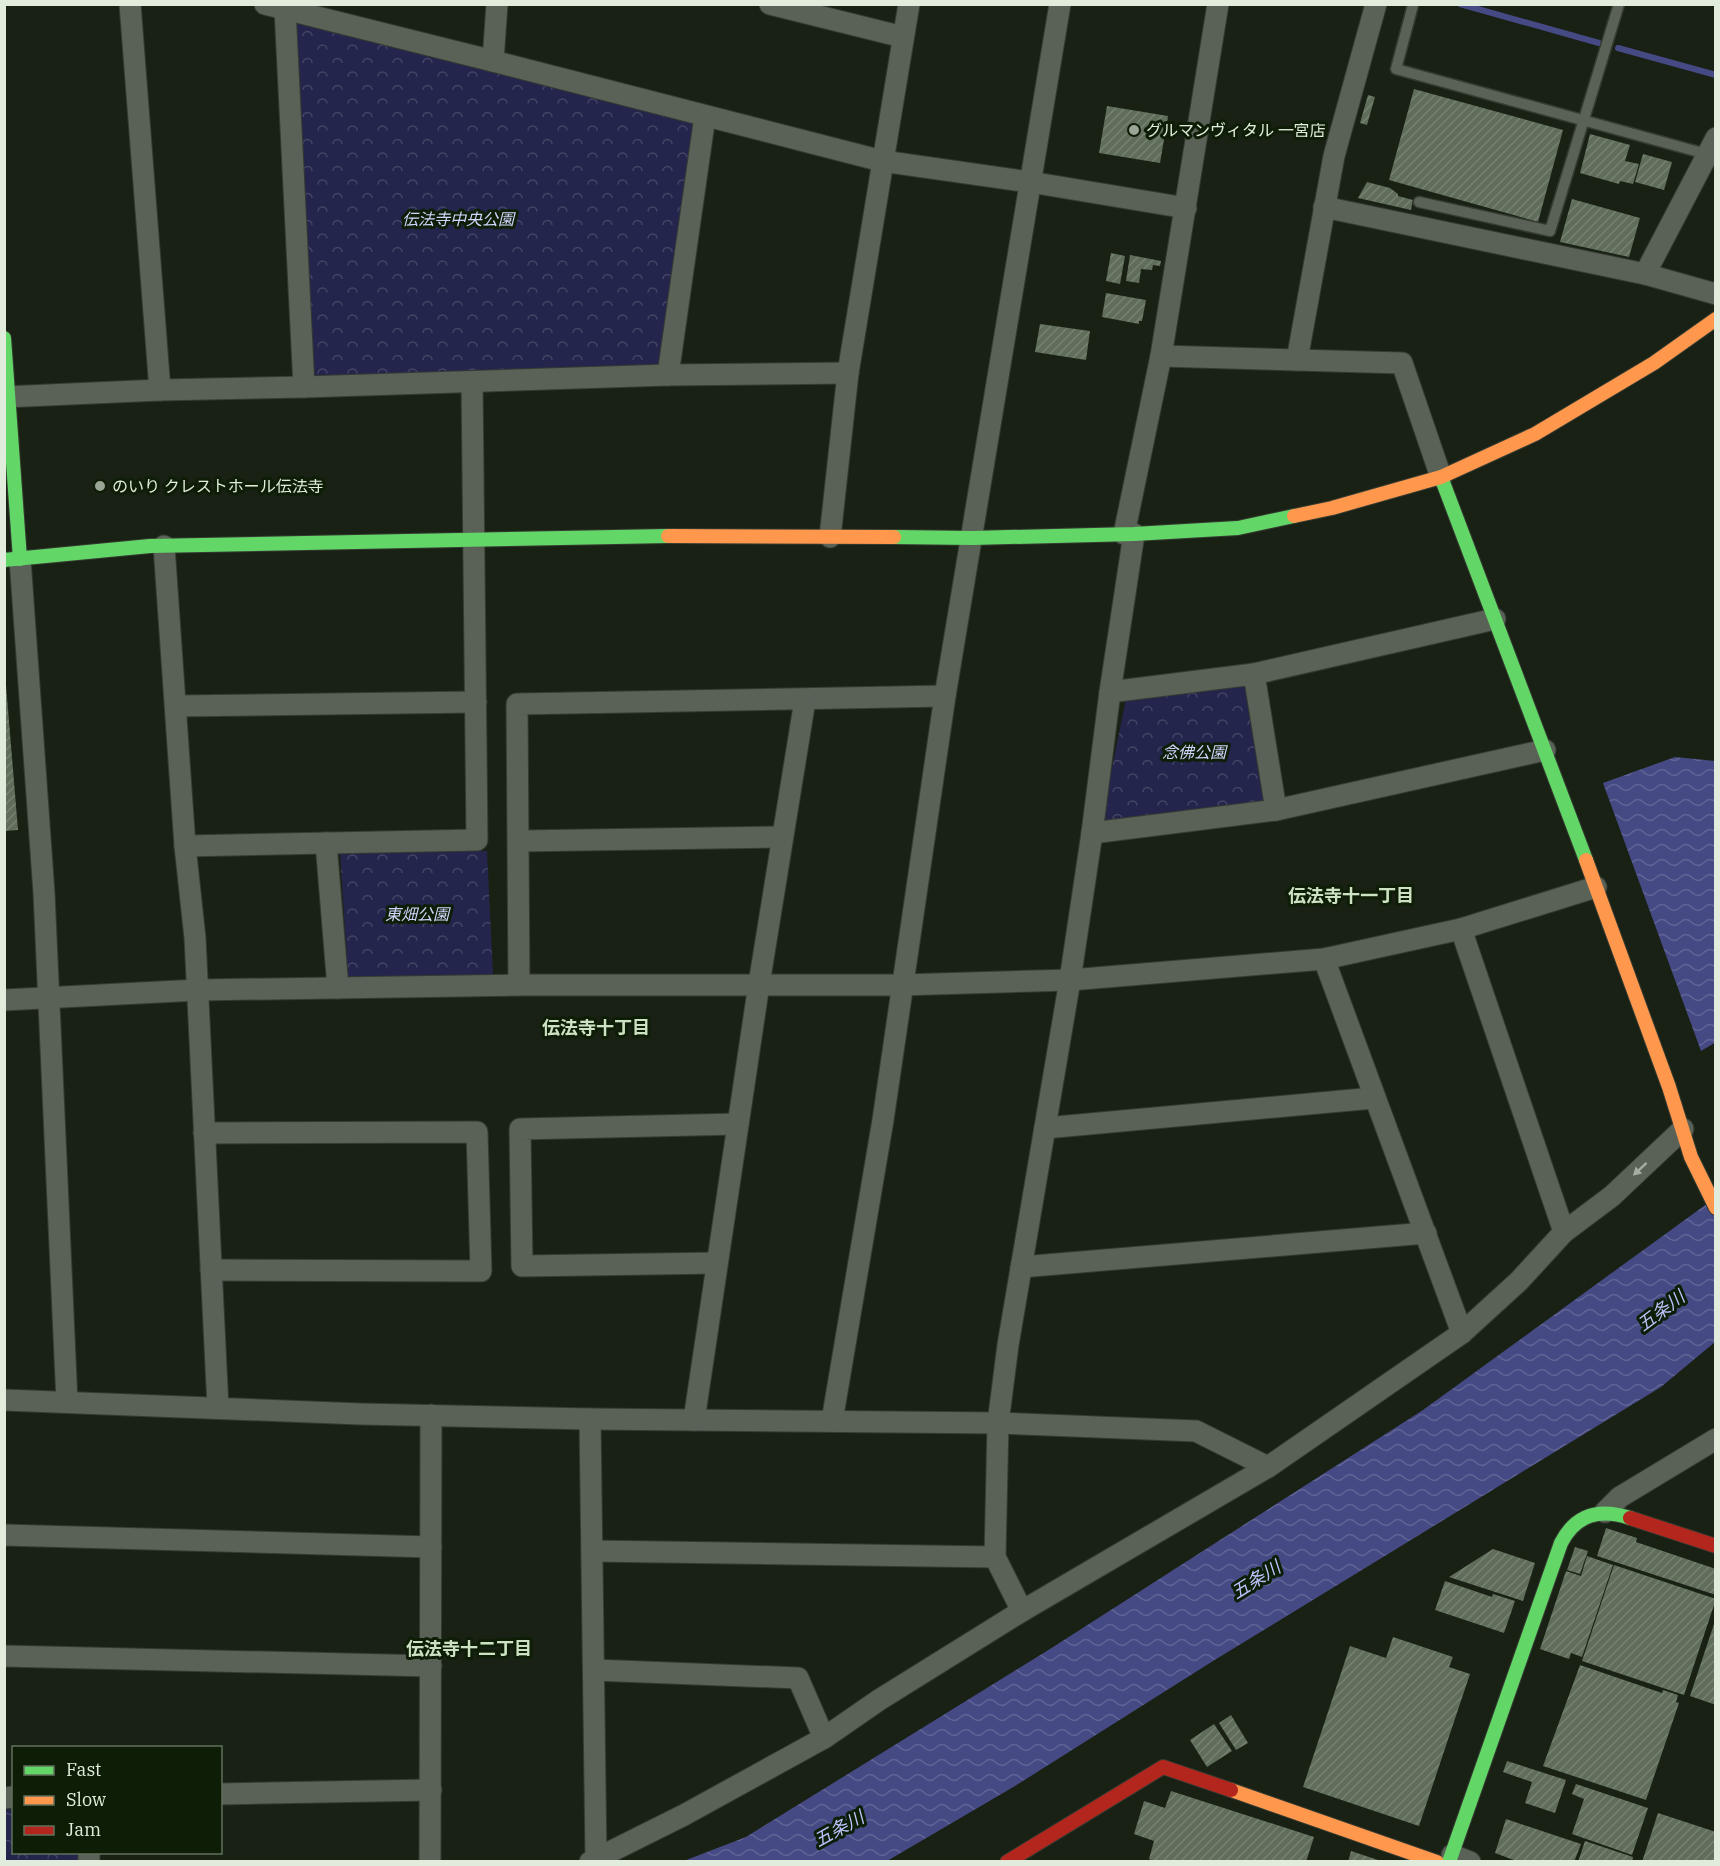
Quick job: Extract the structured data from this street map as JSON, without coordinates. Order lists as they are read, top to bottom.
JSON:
{
  "districts": ["伝法寺十一丁目", "伝法寺十丁目", "伝法寺十二丁目"],
  "water": ["五条川"],
  "parks": ["伝法寺中央公園", "念佛公園", "東畑公園"],
  "places": ["グルマンヴィタル 一宮店", "のいり クレストホール伝法寺"],
  "legend": ["Fast", "Slow", "Jam"]
}
